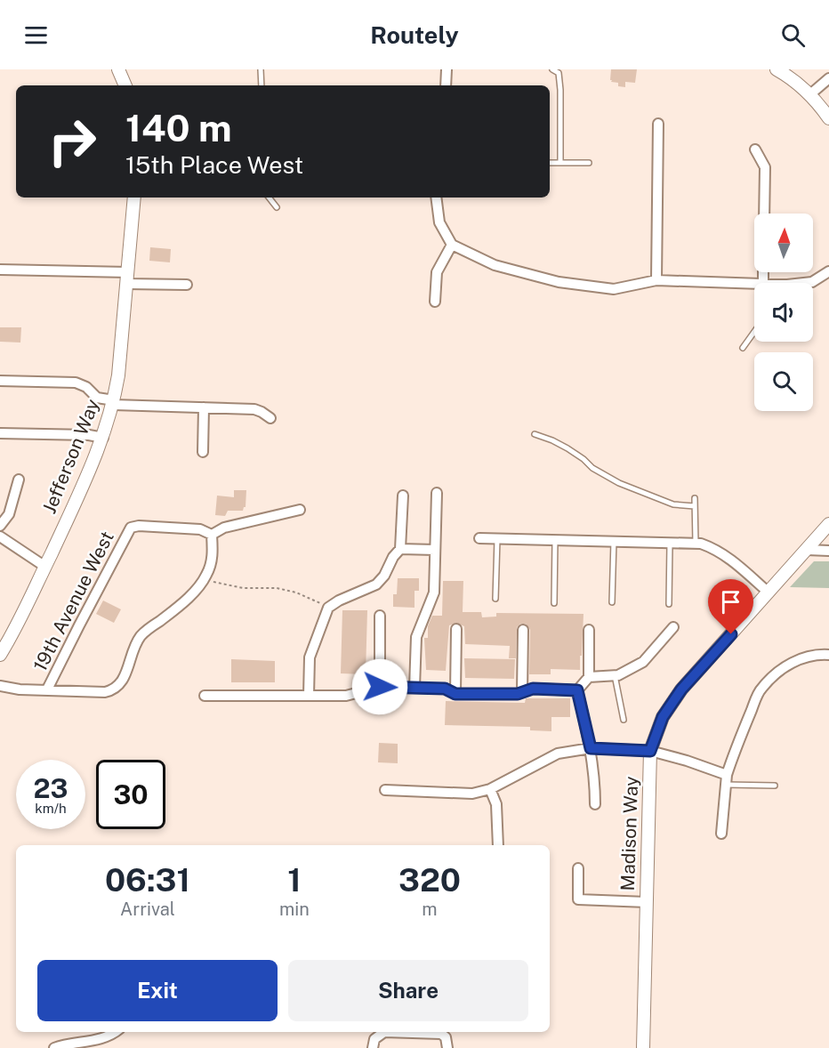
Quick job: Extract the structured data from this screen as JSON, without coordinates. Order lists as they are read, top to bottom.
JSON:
{
  "streets": {
    "street": ["Jefferson Way", "19th Avenue West", "Madison Way"]
  },
  "north": "top",
  "page": {
    "header": "Routely",
    "turn": ["140 m", "15th Place West"],
    "speed": "23 km/h",
    "limit": "30",
    "eta": [
      "06:31",
      "Arrival",
      "1",
      "min",
      "320",
      "m"
    ],
    "buttons": ["Exit", "Share"]
  }
}
